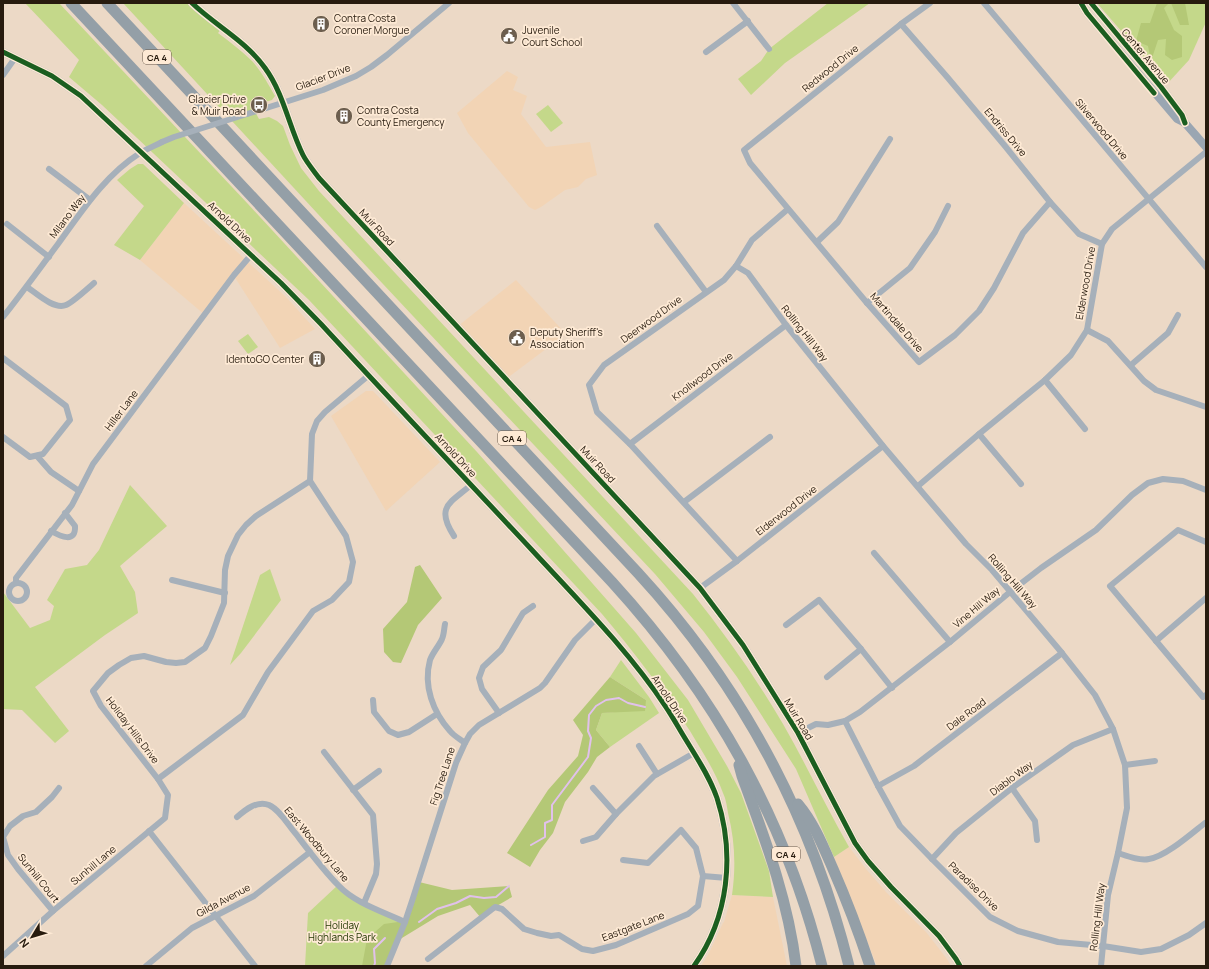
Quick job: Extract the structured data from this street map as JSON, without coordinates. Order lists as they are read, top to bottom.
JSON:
{
  "streets": {
    "highway": ["CA 4"],
    "street": [
      "Center Avenue",
      "Redwood Drive",
      "Glacier Drive",
      "Silverwood Drive",
      "Endriss Drive",
      "Milano Way",
      "Arnold Drive",
      "Muir Road",
      "Elderwood Drive",
      "Deerwood Drive",
      "Martindale Drive",
      "Rolling Hill Way",
      "Knollwood Drive",
      "Hiller Lane",
      "Vine Hill Way",
      "Dale Road",
      "Holiday Hills Drive",
      "Fig Tree Lane",
      "Diablo Way",
      "East Woodbury Lane",
      "Sunhill Lane",
      "Sunhill Court",
      "Paradise Drive",
      "Gilda Avenue",
      "Eastgate Lane"
    ]
  },
  "crossings": [
    ["Redwood Drive", "Endriss Drive"],
    ["Redwood Drive", "Martindale Drive"],
    ["Glacier Drive", "Milano Way"],
    ["Glacier Drive", "Muir Road"],
    ["Silverwood Drive", "Elderwood Drive"],
    ["Endriss Drive", "Elderwood Drive"],
    ["Endriss Drive", "Martindale Drive"],
    ["Milano Way", "Arnold Drive"],
    ["Arnold Drive", "Hiller Lane"],
    ["Arnold Drive", "Fig Tree Lane"],
    ["Muir Road", "Elderwood Drive"],
    ["Muir Road", "Vine Hill Way"],
    ["Elderwood Drive", "Deerwood Drive"],
    ["Elderwood Drive", "Rolling Hill Way"],
    ["Deerwood Drive", "Martindale Drive"],
    ["Deerwood Drive", "Rolling Hill Way"],
    ["Deerwood Drive", "Knollwood Drive"],
    ["Rolling Hill Way", "Knollwood Drive"],
    ["Rolling Hill Way", "Vine Hill Way"],
    ["Rolling Hill Way", "Dale Road"],
    ["Rolling Hill Way", "Diablo Way"],
    ["Rolling Hill Way", "Paradise Drive"],
    ["Vine Hill Way", "Paradise Drive"],
    ["Dale Road", "Paradise Drive"],
    ["Holiday Hills Drive", "Sunhill Lane"],
    ["Fig Tree Lane", "East Woodbury Lane"],
    ["Diablo Way", "Paradise Drive"],
    ["East Woodbury Lane", "Gilda Avenue"],
    ["Sunhill Lane", "Sunhill Court"]
  ],
  "parks": ["Holiday Highlands Park"],
  "places": {
    "building": ["Contra Costa Coroner Morgue", "Contra Costa County Emergency", "IdentoGO Center"],
    "public building": ["Juvenile Court School", "Deputy Sheriff's Association"],
    "bus stop": ["Glacier Drive & Muir Road"]
  },
  "north": "bottom left"
}
